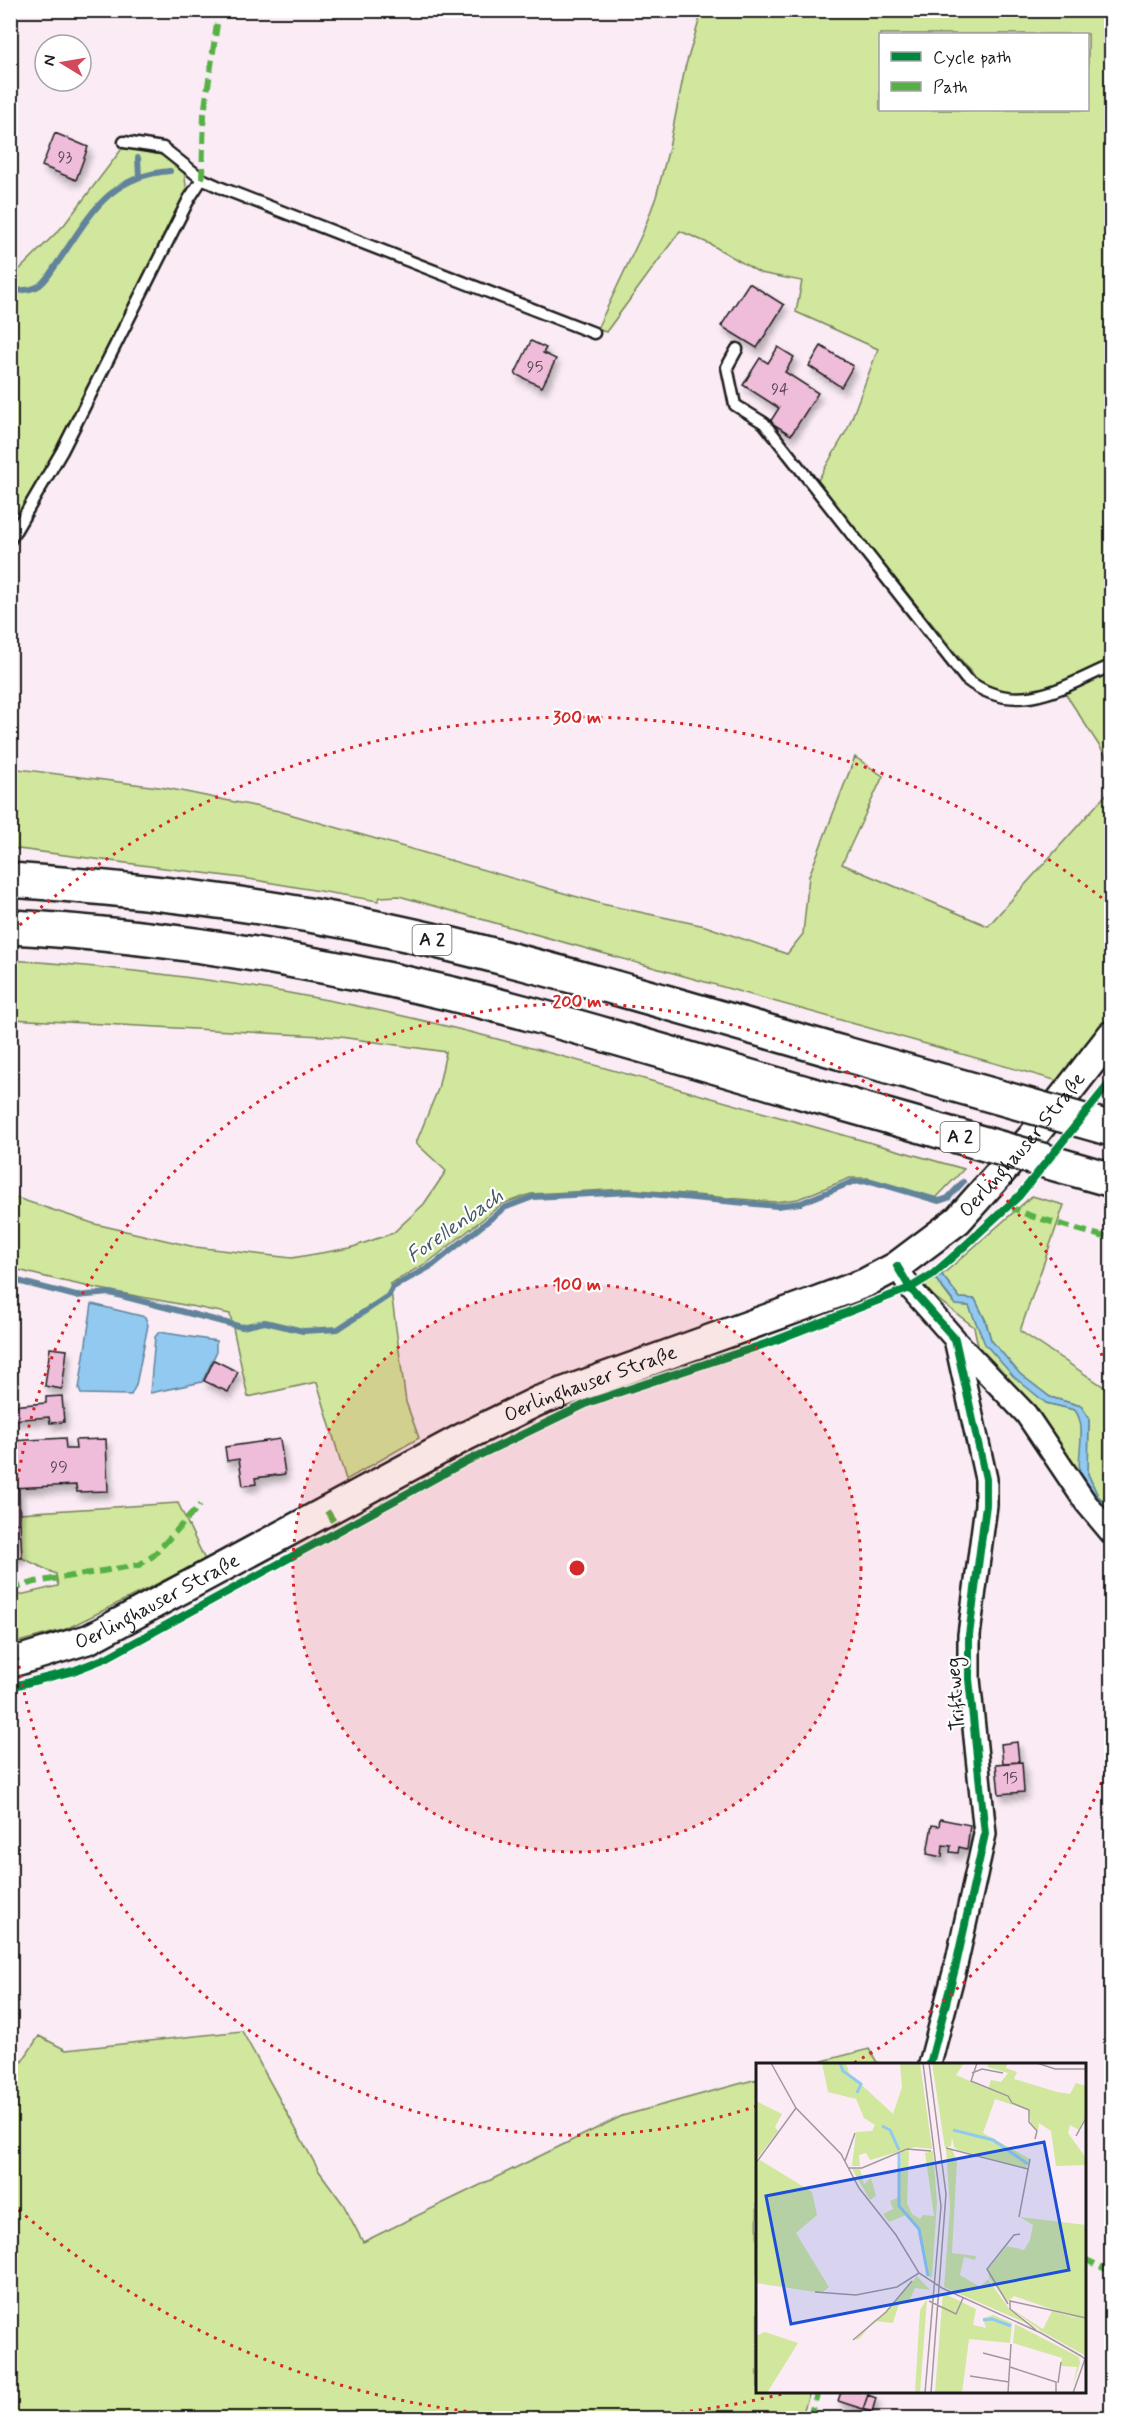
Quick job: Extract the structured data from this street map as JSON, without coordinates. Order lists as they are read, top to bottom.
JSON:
{
  "streets": {
    "highway": ["A 2"],
    "main road": ["Oerlinghauser Straße"],
    "street": ["Triftweg"]
  },
  "crossings": [
    ["Oerlinghauser Straße", "Triftweg"]
  ],
  "water": ["Forellenbach"],
  "house_numbers": [
    "93",
    "95",
    "94",
    "99",
    "15"
  ],
  "legend": ["Cycle path", "Path"],
  "north": "left",
  "rings": ["300 m", "200 m", "100 m"]
}
